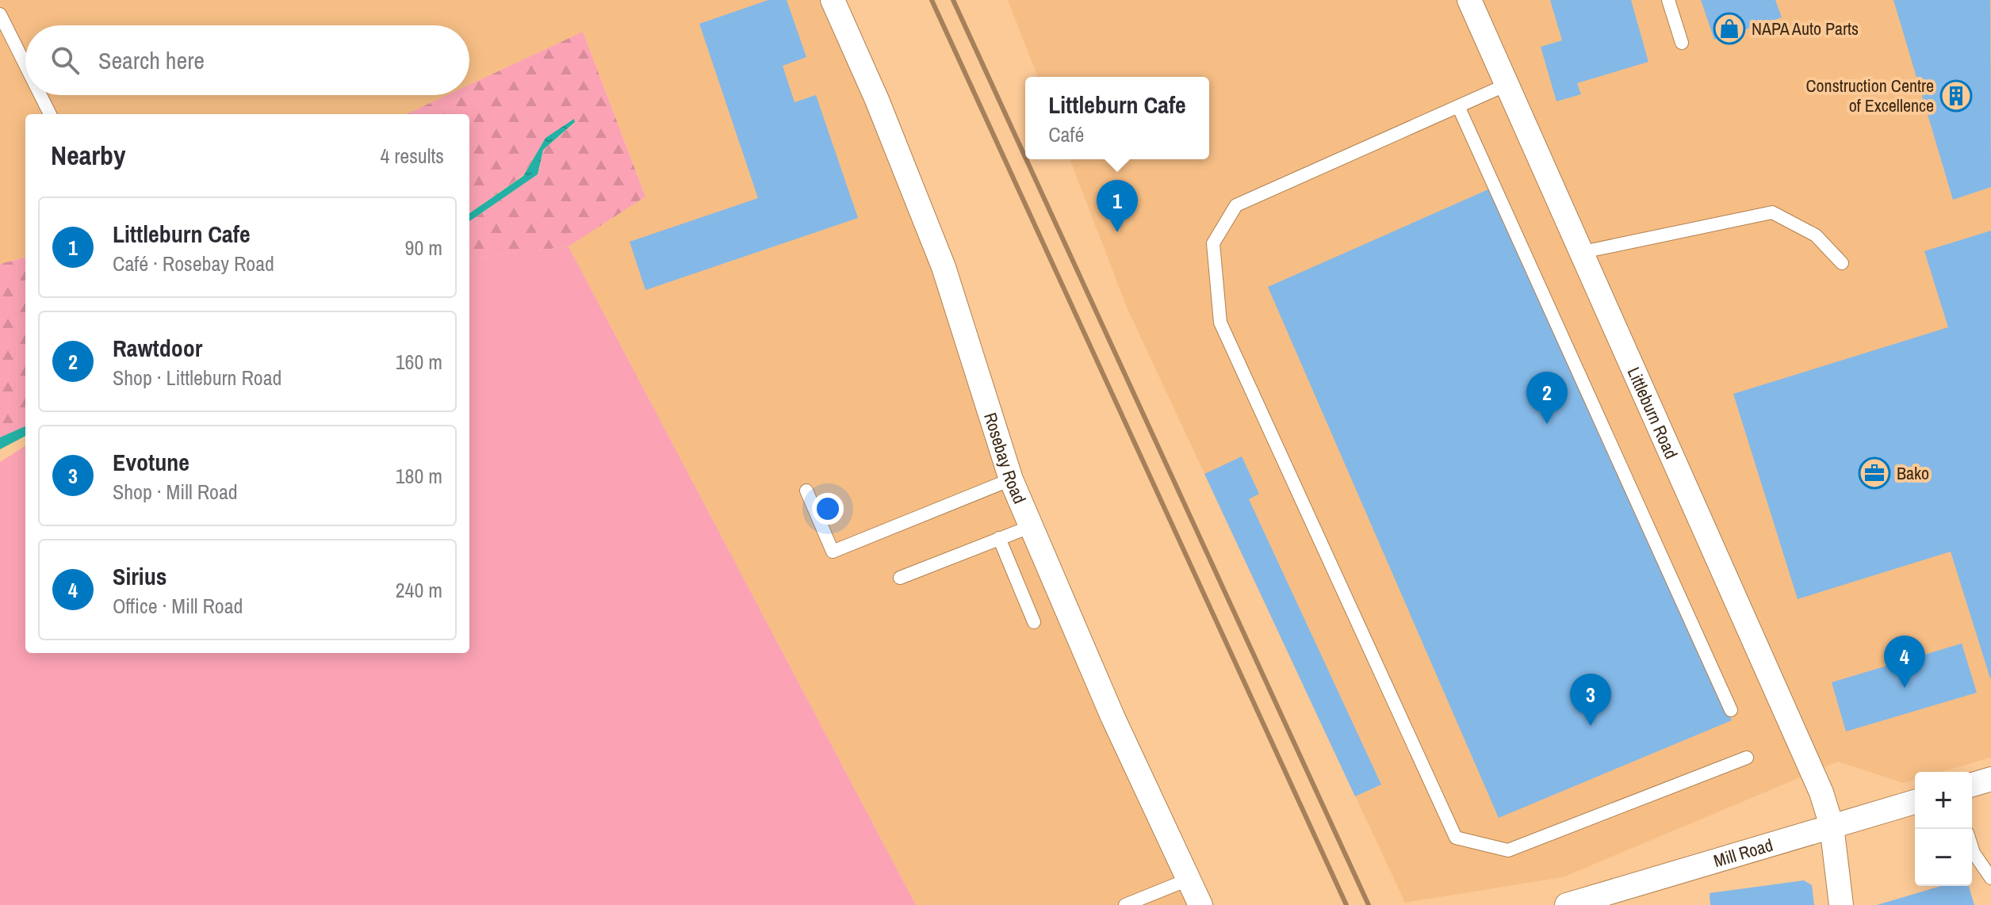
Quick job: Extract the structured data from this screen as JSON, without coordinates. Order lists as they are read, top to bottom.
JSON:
{
  "streets": {
    "street": ["Littleburn Road", "Rosebay Road", "Mill Road"]
  },
  "crossings": [
    ["Littleburn Road", "Mill Road"]
  ],
  "places": {
    "shop": ["NAPA Auto Parts"],
    "building": ["Construction Centre of Excellence"],
    "office": ["Bako"]
  },
  "page": {
    "search": "Search here",
    "popup": ["Littleburn Cafe", "Café"],
    "heading": ["Nearby", "4 results"],
    "pins": [
      "1",
      "2",
      "4",
      "3"
    ],
    "list": [
      {
        "mark": "1",
        "name": "Littleburn Cafe",
        "note": "Café · Rosebay Road",
        "value": "90 m"
      },
      {
        "mark": "2",
        "name": "Rawtdoor",
        "note": "Shop · Littleburn Road",
        "value": "160 m"
      },
      {
        "mark": "3",
        "name": "Evotune",
        "note": "Shop · Mill Road",
        "value": "180 m"
      },
      {
        "mark": "4",
        "name": "Sirius",
        "note": "Office · Mill Road",
        "value": "240 m"
      }
    ],
    "map_buttons": ["+", "−"]
  }
}
